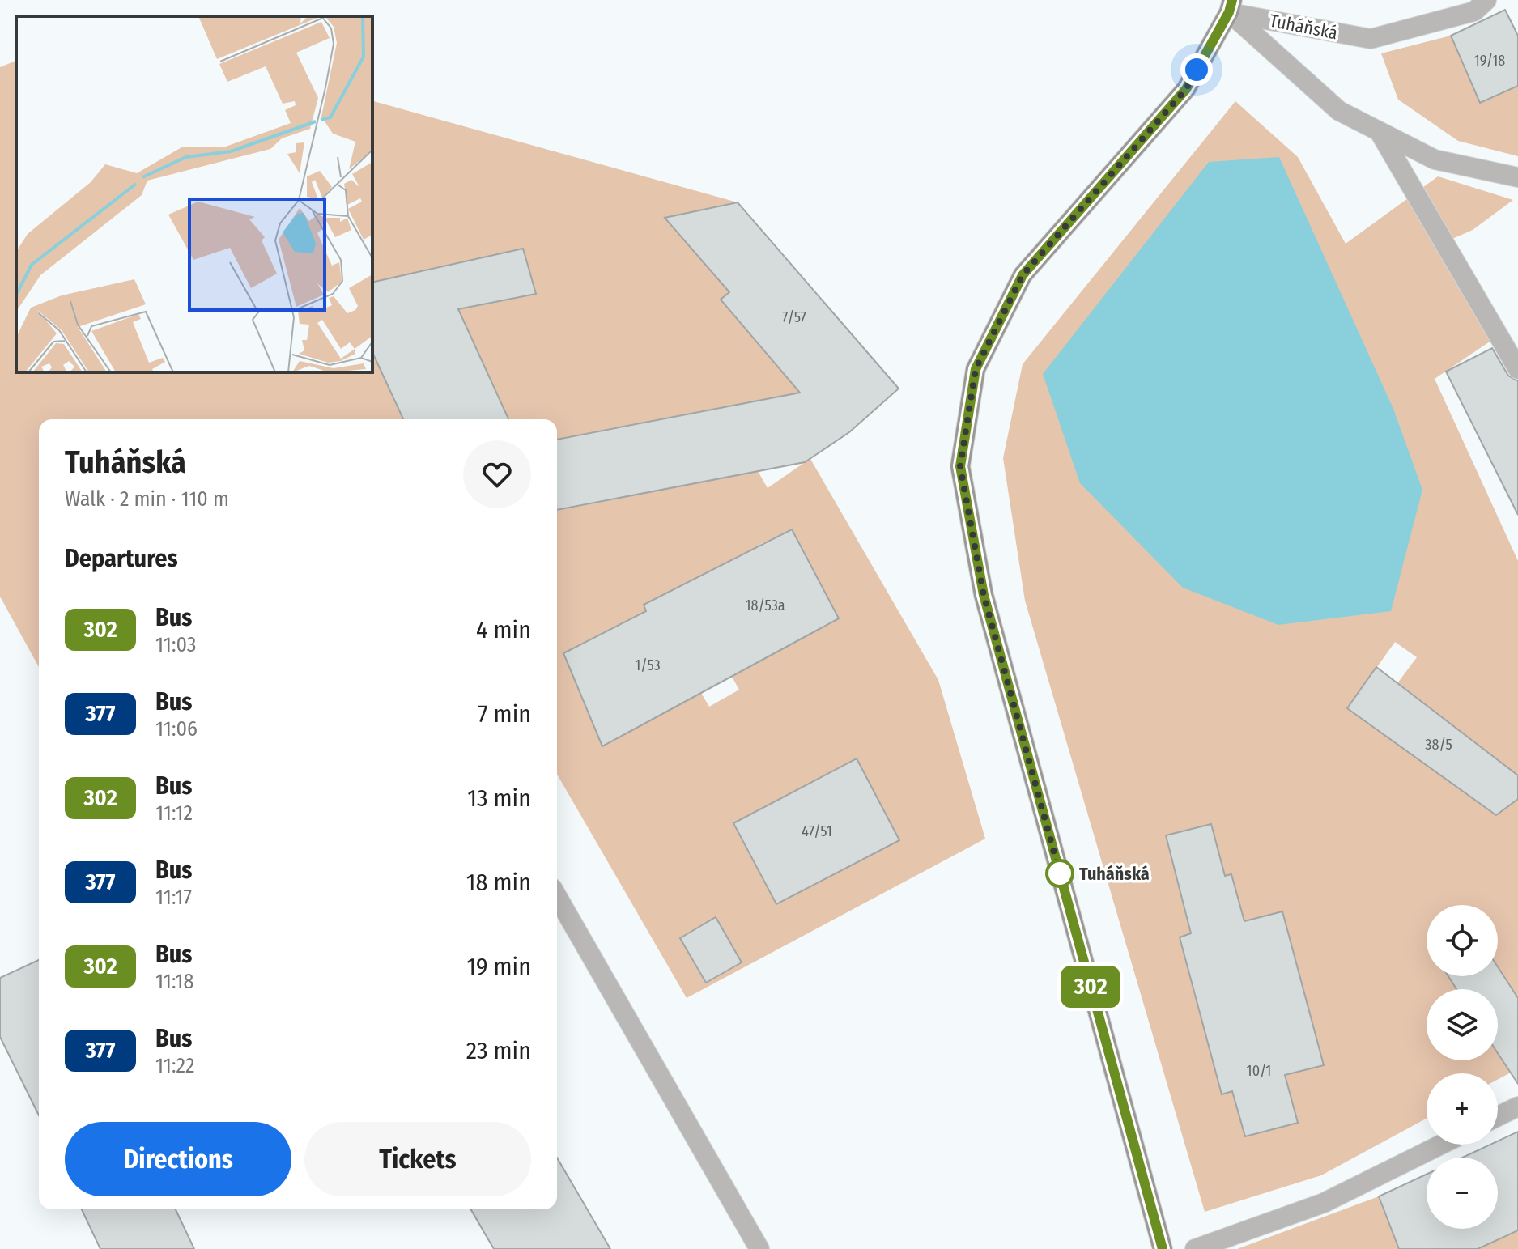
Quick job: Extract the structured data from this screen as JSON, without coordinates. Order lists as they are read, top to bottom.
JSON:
{
  "streets": {
    "street": ["Tuháňská"]
  },
  "places": ["Tuháňská"],
  "lines": ["bus line 302"],
  "house_numbers": [
    "19/18",
    "7/57",
    "18/53a",
    "1/53",
    "38/5",
    "47/51",
    "10/1"
  ],
  "page": {
    "on_map": "302",
    "heading": [
      ["Tuháňská", "Walk · 2 min · 110 m"],
      "Departures"
    ],
    "list": [
      {
        "mark": "302",
        "name": "Bus",
        "note": "11:03",
        "value": "4 min"
      },
      {
        "mark": "377",
        "name": "Bus",
        "note": "11:06",
        "value": "7 min"
      },
      {
        "mark": "302",
        "name": "Bus",
        "note": "11:12",
        "value": "13 min"
      },
      {
        "mark": "377",
        "name": "Bus",
        "note": "11:17",
        "value": "18 min"
      },
      {
        "mark": "302",
        "name": "Bus",
        "note": "11:18",
        "value": "19 min"
      },
      {
        "mark": "377",
        "name": "Bus",
        "note": "11:22",
        "value": "23 min"
      }
    ],
    "map_buttons": ["+", "−"],
    "buttons": ["Directions", "Tickets"]
  }
}
